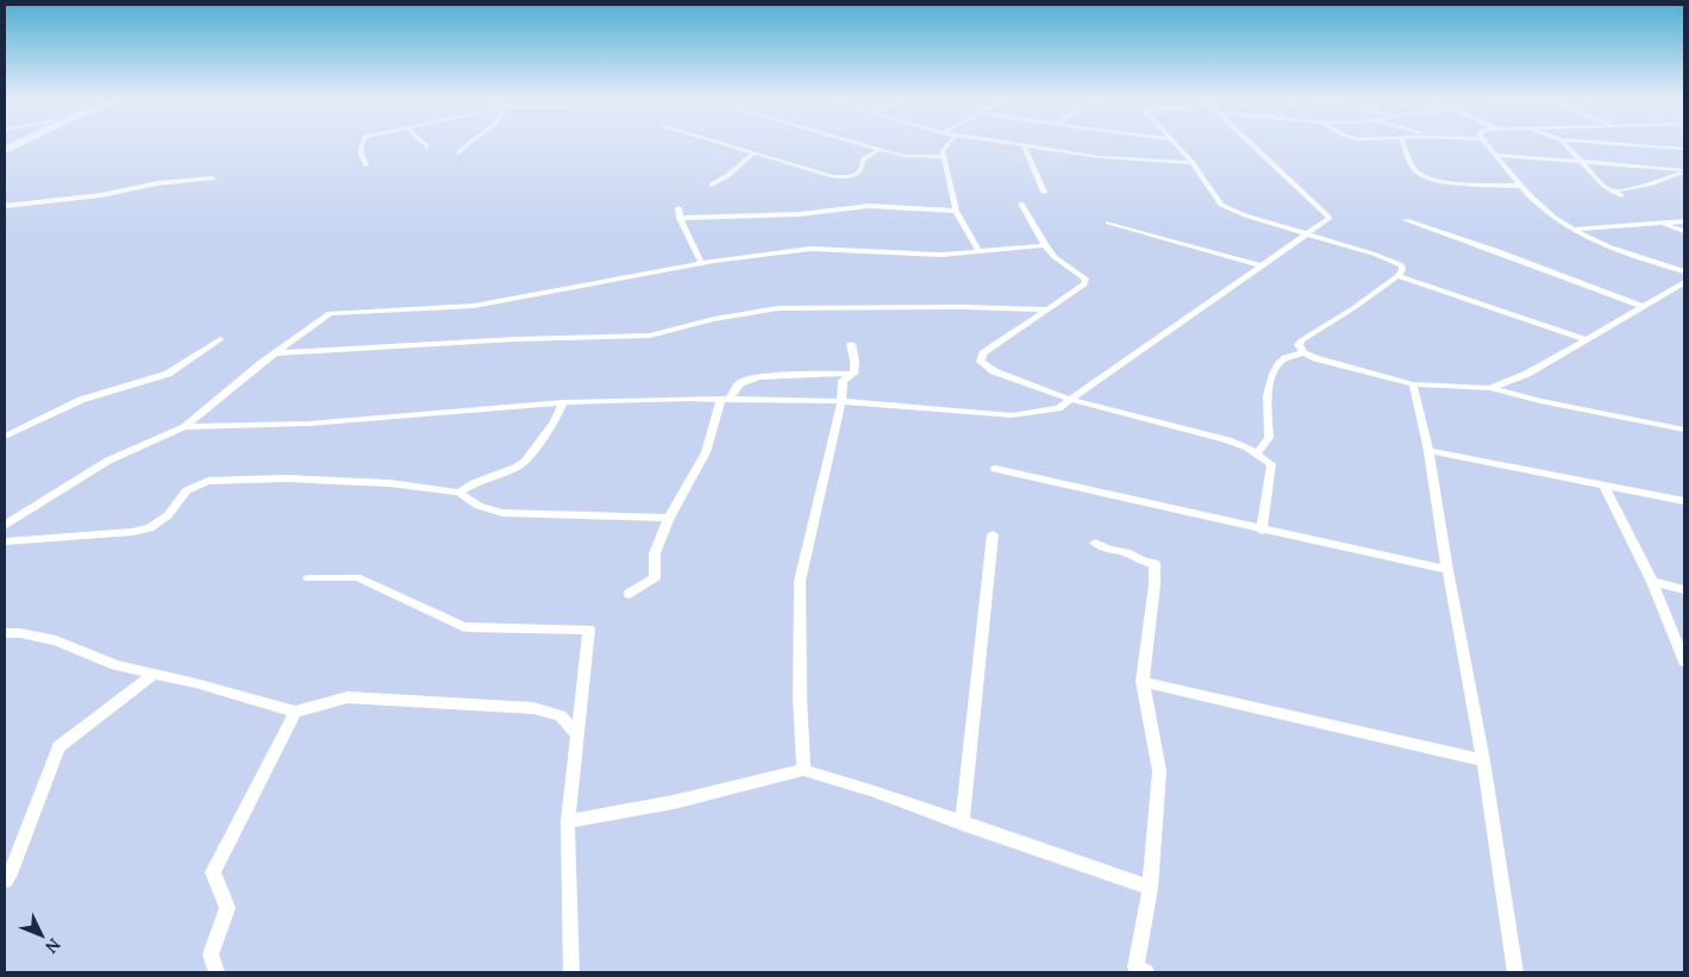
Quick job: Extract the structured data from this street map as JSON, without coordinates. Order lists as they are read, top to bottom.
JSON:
{
  "north": "bottom right"
}
